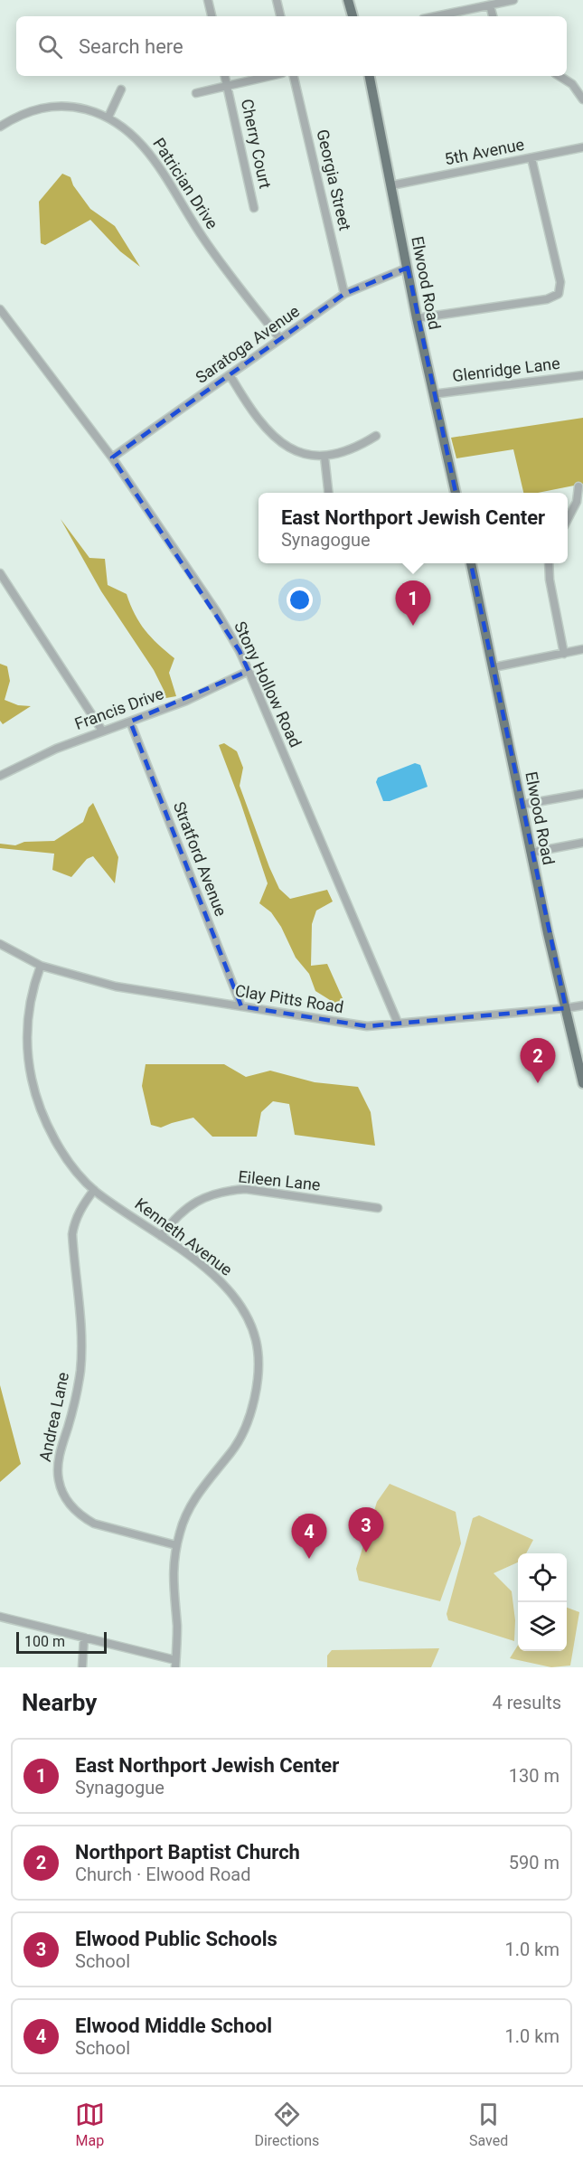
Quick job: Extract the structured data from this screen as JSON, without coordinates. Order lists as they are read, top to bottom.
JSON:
{
  "streets": {
    "main road": ["Elwood Road"],
    "street": [
      "Cherry Court",
      "5th Avenue",
      "Georgia Street",
      "Patrician Drive",
      "Saratoga Avenue",
      "Glenridge Lane",
      "Stony Hollow Road",
      "Francis Drive",
      "Stratford Avenue",
      "Clay Pitts Road",
      "Eileen Lane",
      "Kenneth Avenue",
      "Andrea Lane"
    ]
  },
  "crossings": [
    ["5th Avenue", "Elwood Road"],
    ["Georgia Street", "Saratoga Avenue"],
    ["Patrician Drive", "Saratoga Avenue"],
    ["Elwood Road", "Saratoga Avenue"],
    ["Elwood Road", "Glenridge Lane"],
    ["Elwood Road", "Clay Pitts Road"],
    ["Saratoga Avenue", "Stony Hollow Road"],
    ["Stony Hollow Road", "Francis Drive"],
    ["Stony Hollow Road", "Clay Pitts Road"],
    ["Francis Drive", "Stratford Avenue"],
    ["Stratford Avenue", "Clay Pitts Road"],
    ["Clay Pitts Road", "Kenneth Avenue"],
    ["Eileen Lane", "Kenneth Avenue"],
    ["Kenneth Avenue", "Andrea Lane"]
  ],
  "scale_bar": "100 m",
  "page": {
    "search": "Search here",
    "popup": ["East Northport Jewish Center", "Synagogue"],
    "pins": [
      "1",
      "2",
      "3",
      "4"
    ],
    "scale": "100 m",
    "heading": ["Nearby", "4 results"],
    "list": [
      {
        "mark": "1",
        "name": "East Northport Jewish Center",
        "note": "Synagogue",
        "value": "130 m"
      },
      {
        "mark": "2",
        "name": "Northport Baptist Church",
        "note": "Church · Elwood Road",
        "value": "590 m"
      },
      {
        "mark": "3",
        "name": "Elwood Public Schools",
        "note": "School",
        "value": "1.0 km"
      },
      {
        "mark": "4",
        "name": "Elwood Middle School",
        "note": "School",
        "value": "1.0 km"
      }
    ],
    "nav": ["Map", "Directions", "Saved"]
  }
}
